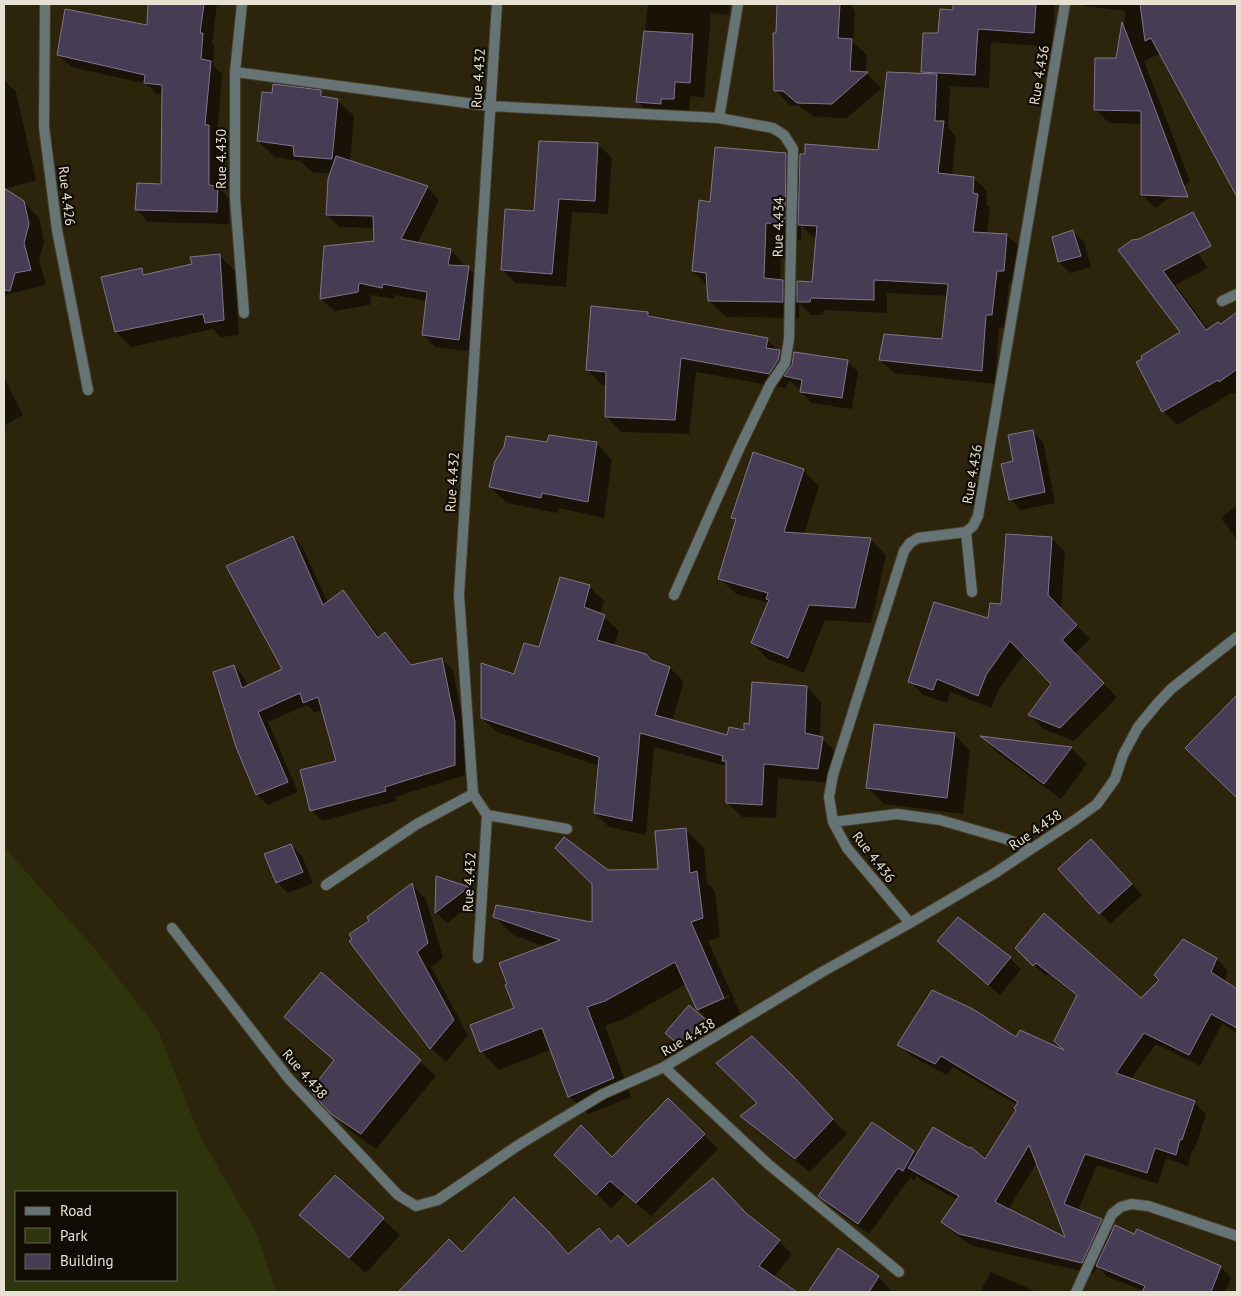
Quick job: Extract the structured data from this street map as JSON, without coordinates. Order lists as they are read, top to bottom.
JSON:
{
  "streets": {
    "street": [
      "Rue 4.436",
      "Rue 4.432",
      "Rue 4.430",
      "Rue 4.426",
      "Rue 4.434",
      "Rue 4.438"
    ]
  },
  "crossings": [
    ["Rue 4.436", "Rue 4.438"],
    ["Rue 4.432", "Rue 4.434"],
    ["Rue 4.430", "Rue 4.434"]
  ],
  "legend": ["Road", "Park", "Building"]
}
